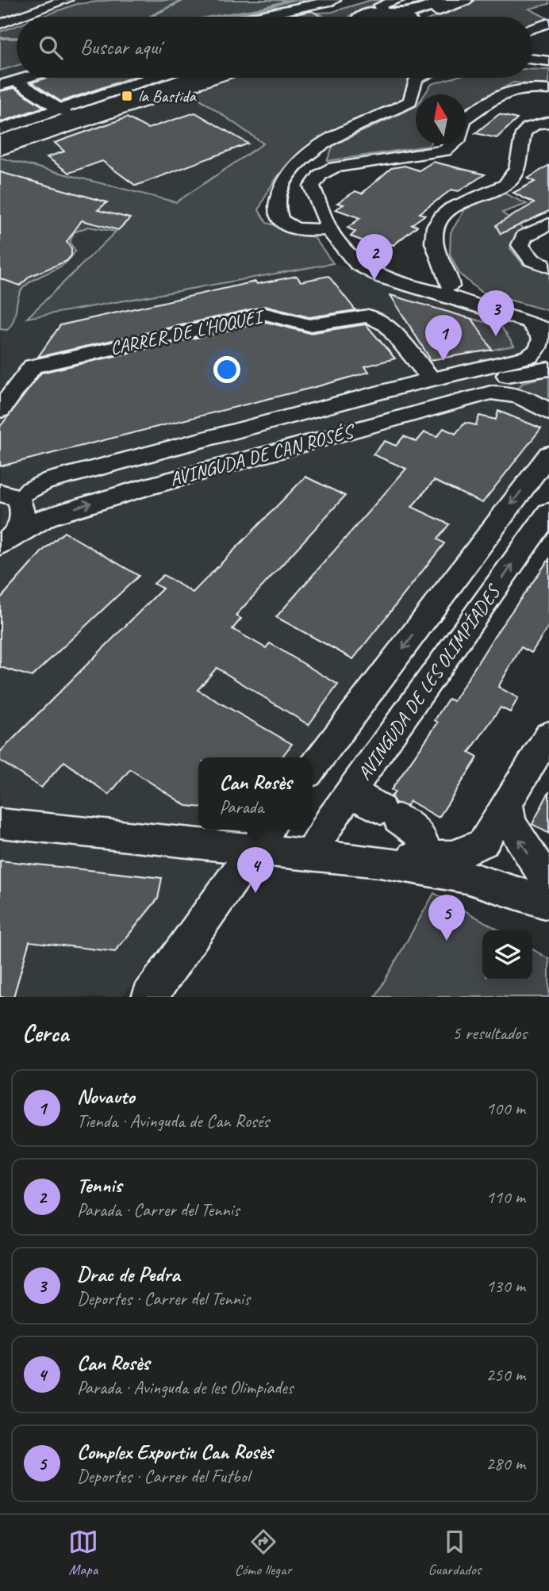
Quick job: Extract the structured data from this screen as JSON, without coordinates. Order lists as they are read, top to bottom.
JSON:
{
  "streets": {
    "street": ["CARRER DE L'HOQUEI", "AVINGUDA DE CAN ROSÉS", "AVINGUDA DE LES OLIMPÍADES"]
  },
  "crossings": [
    ["CARRER DE L'HOQUEI", "AVINGUDA DE CAN ROSÉS"]
  ],
  "places": {
    "transit": ["la Bastida"]
  },
  "north": "top",
  "page": {
    "search": "Buscar aquí",
    "pins": [
      "2",
      "3",
      "1",
      "4",
      "5"
    ],
    "popup": ["Can Rosès", "Parada"],
    "heading": ["Cerca", "5 resultados"],
    "list": [
      {
        "mark": "1",
        "name": "Novauto",
        "note": "Tienda · Avinguda de Can Rosés",
        "value": "100 m"
      },
      {
        "mark": "2",
        "name": "Tennis",
        "note": "Parada · Carrer del Tennis",
        "value": "110 m"
      },
      {
        "mark": "3",
        "name": "Drac de Pedra",
        "note": "Deportes · Carrer del Tennis",
        "value": "130 m"
      },
      {
        "mark": "4",
        "name": "Can Rosès",
        "note": "Parada · Avinguda de les Olimpíades",
        "value": "250 m"
      },
      {
        "mark": "5",
        "name": "Complex Exportiu Can Rosès",
        "note": "Deportes · Carrer del Futbol",
        "value": "280 m"
      }
    ],
    "nav": ["Mapa", "Cómo llegar", "Guardados"]
  }
}
